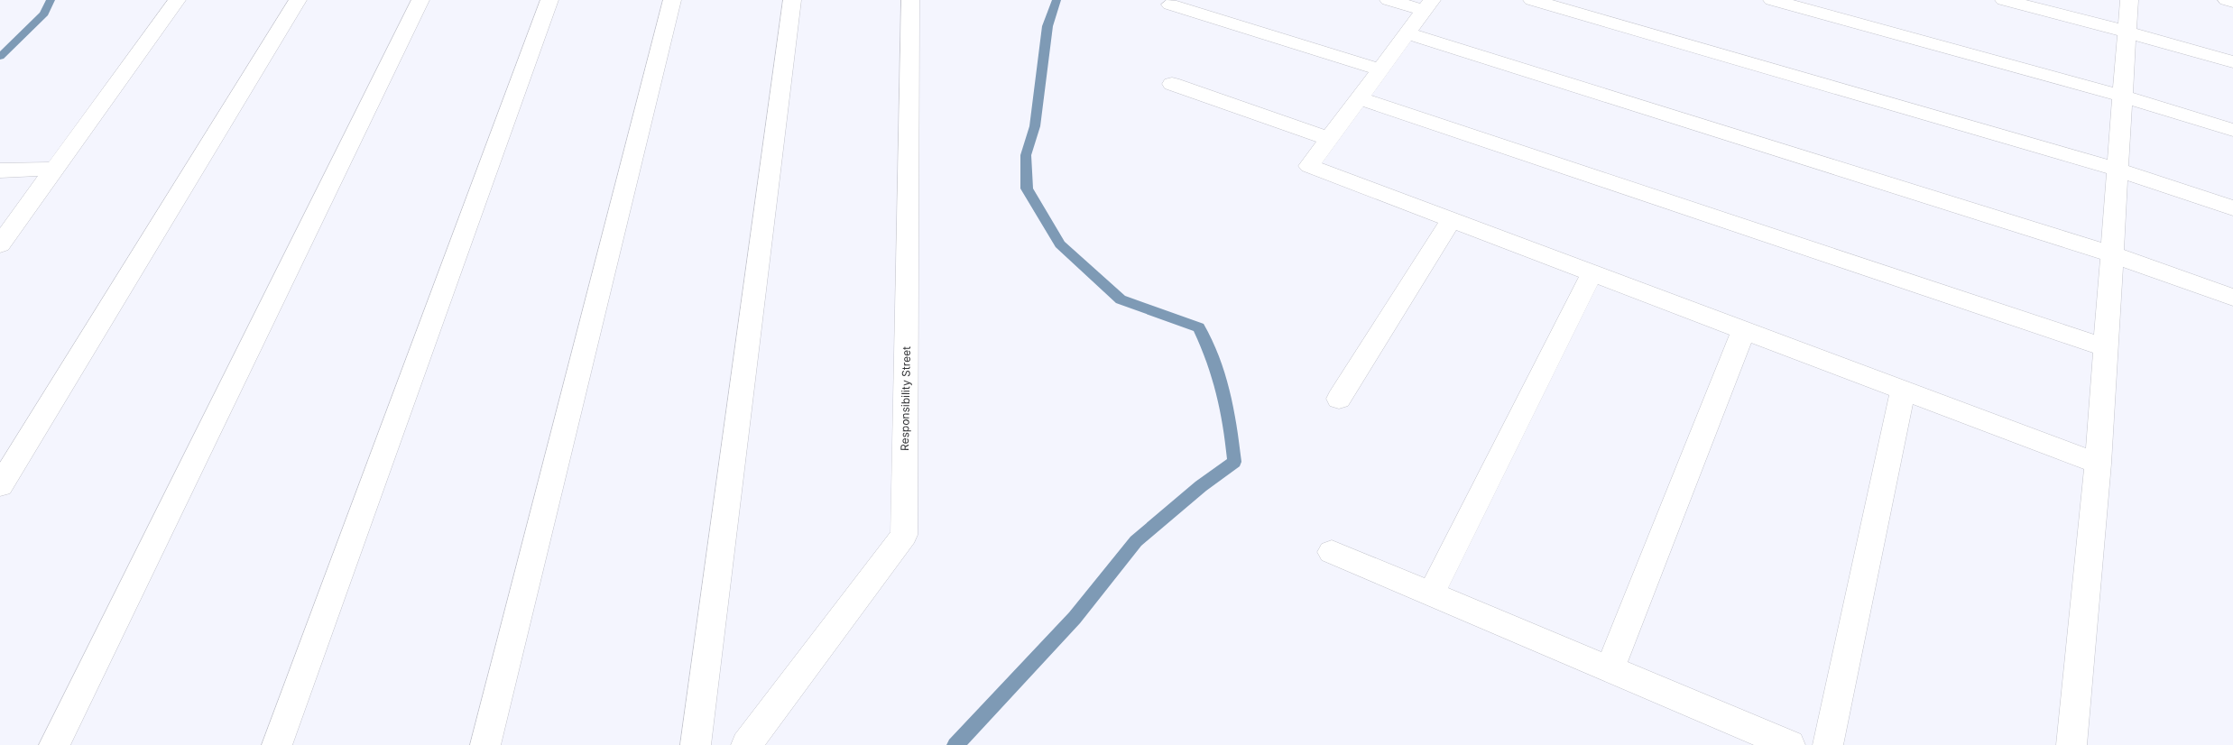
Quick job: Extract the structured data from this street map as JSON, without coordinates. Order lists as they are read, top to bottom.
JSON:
{
  "streets": {
    "street": ["Responsibility Street"]
  }
}
